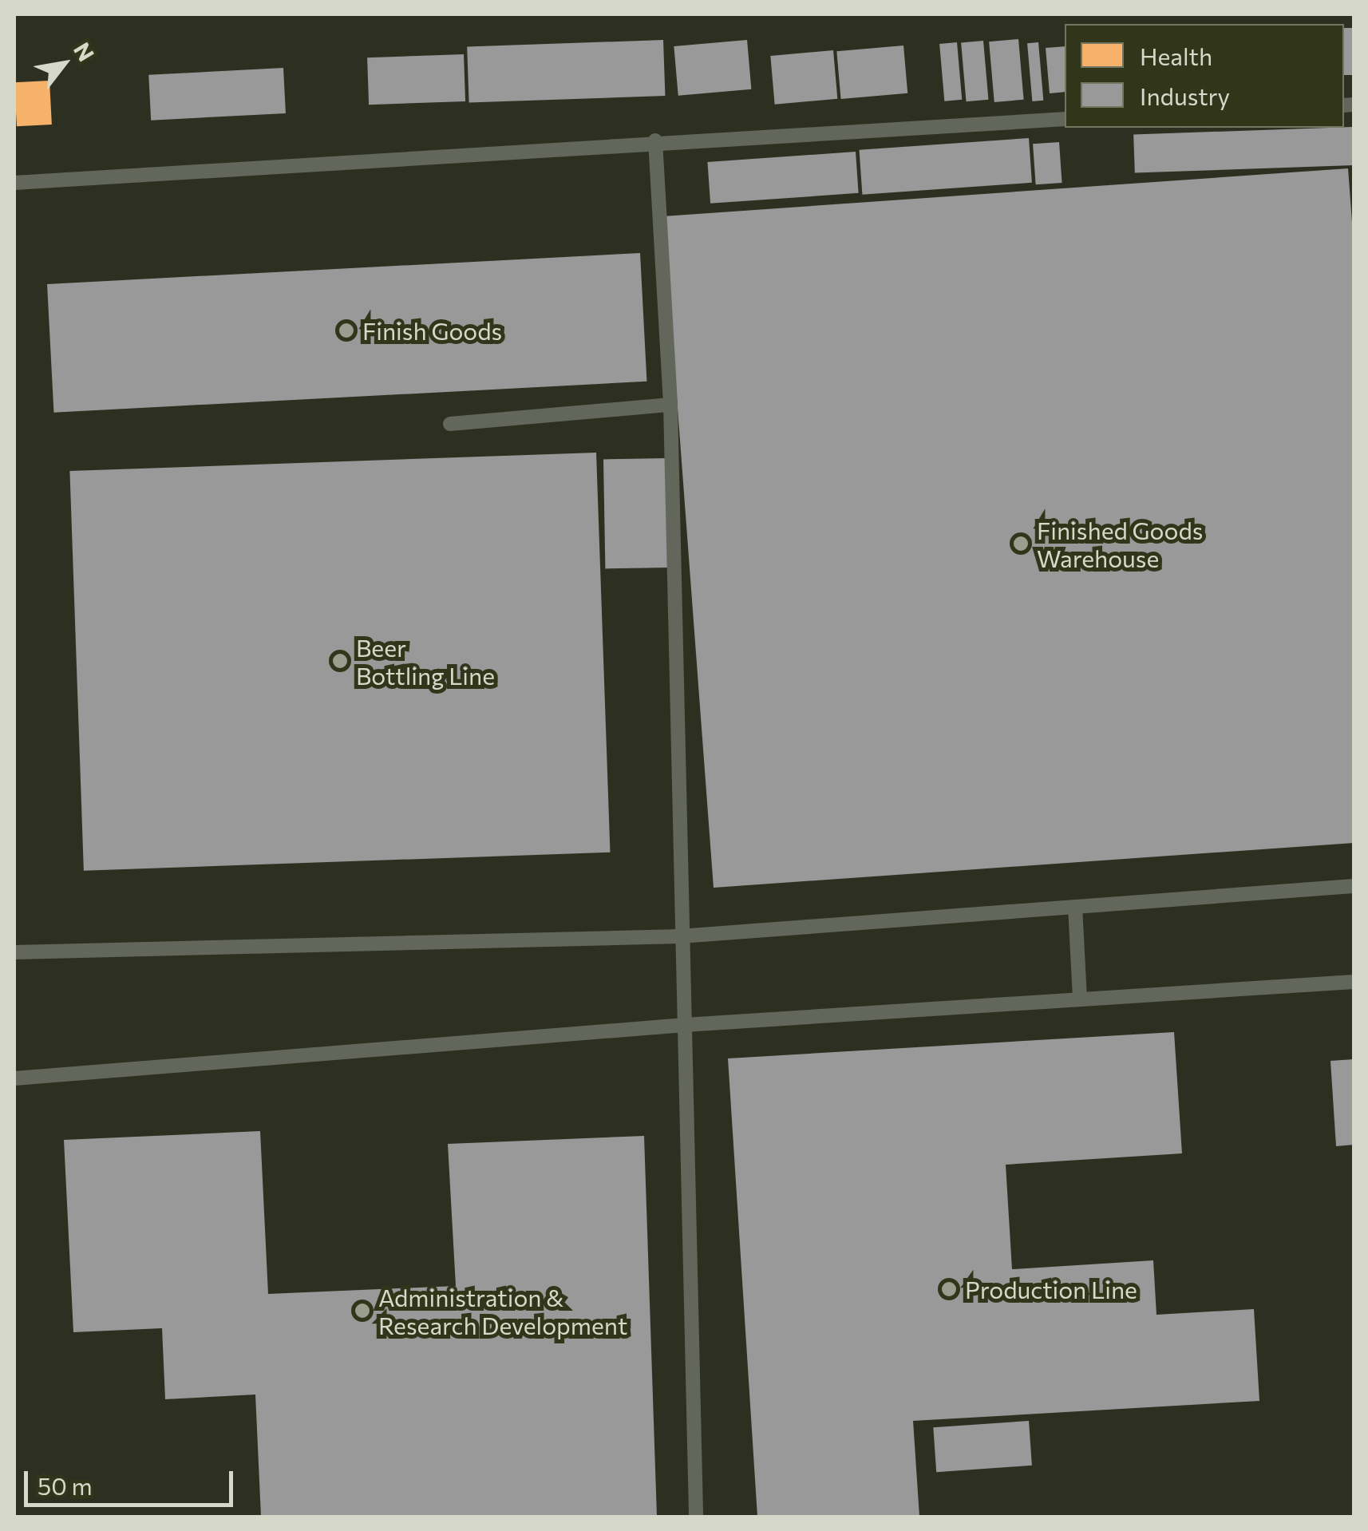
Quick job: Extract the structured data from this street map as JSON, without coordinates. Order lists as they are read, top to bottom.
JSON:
{
  "places": [
    "Finish Goods",
    "Finished Goods Warehouse",
    "Beer Bottling Line",
    "Production Line",
    "Administration & Research Development"
  ],
  "legend": ["Health", "Industry"],
  "scale_bar": "50 m",
  "north": "top right"
}
